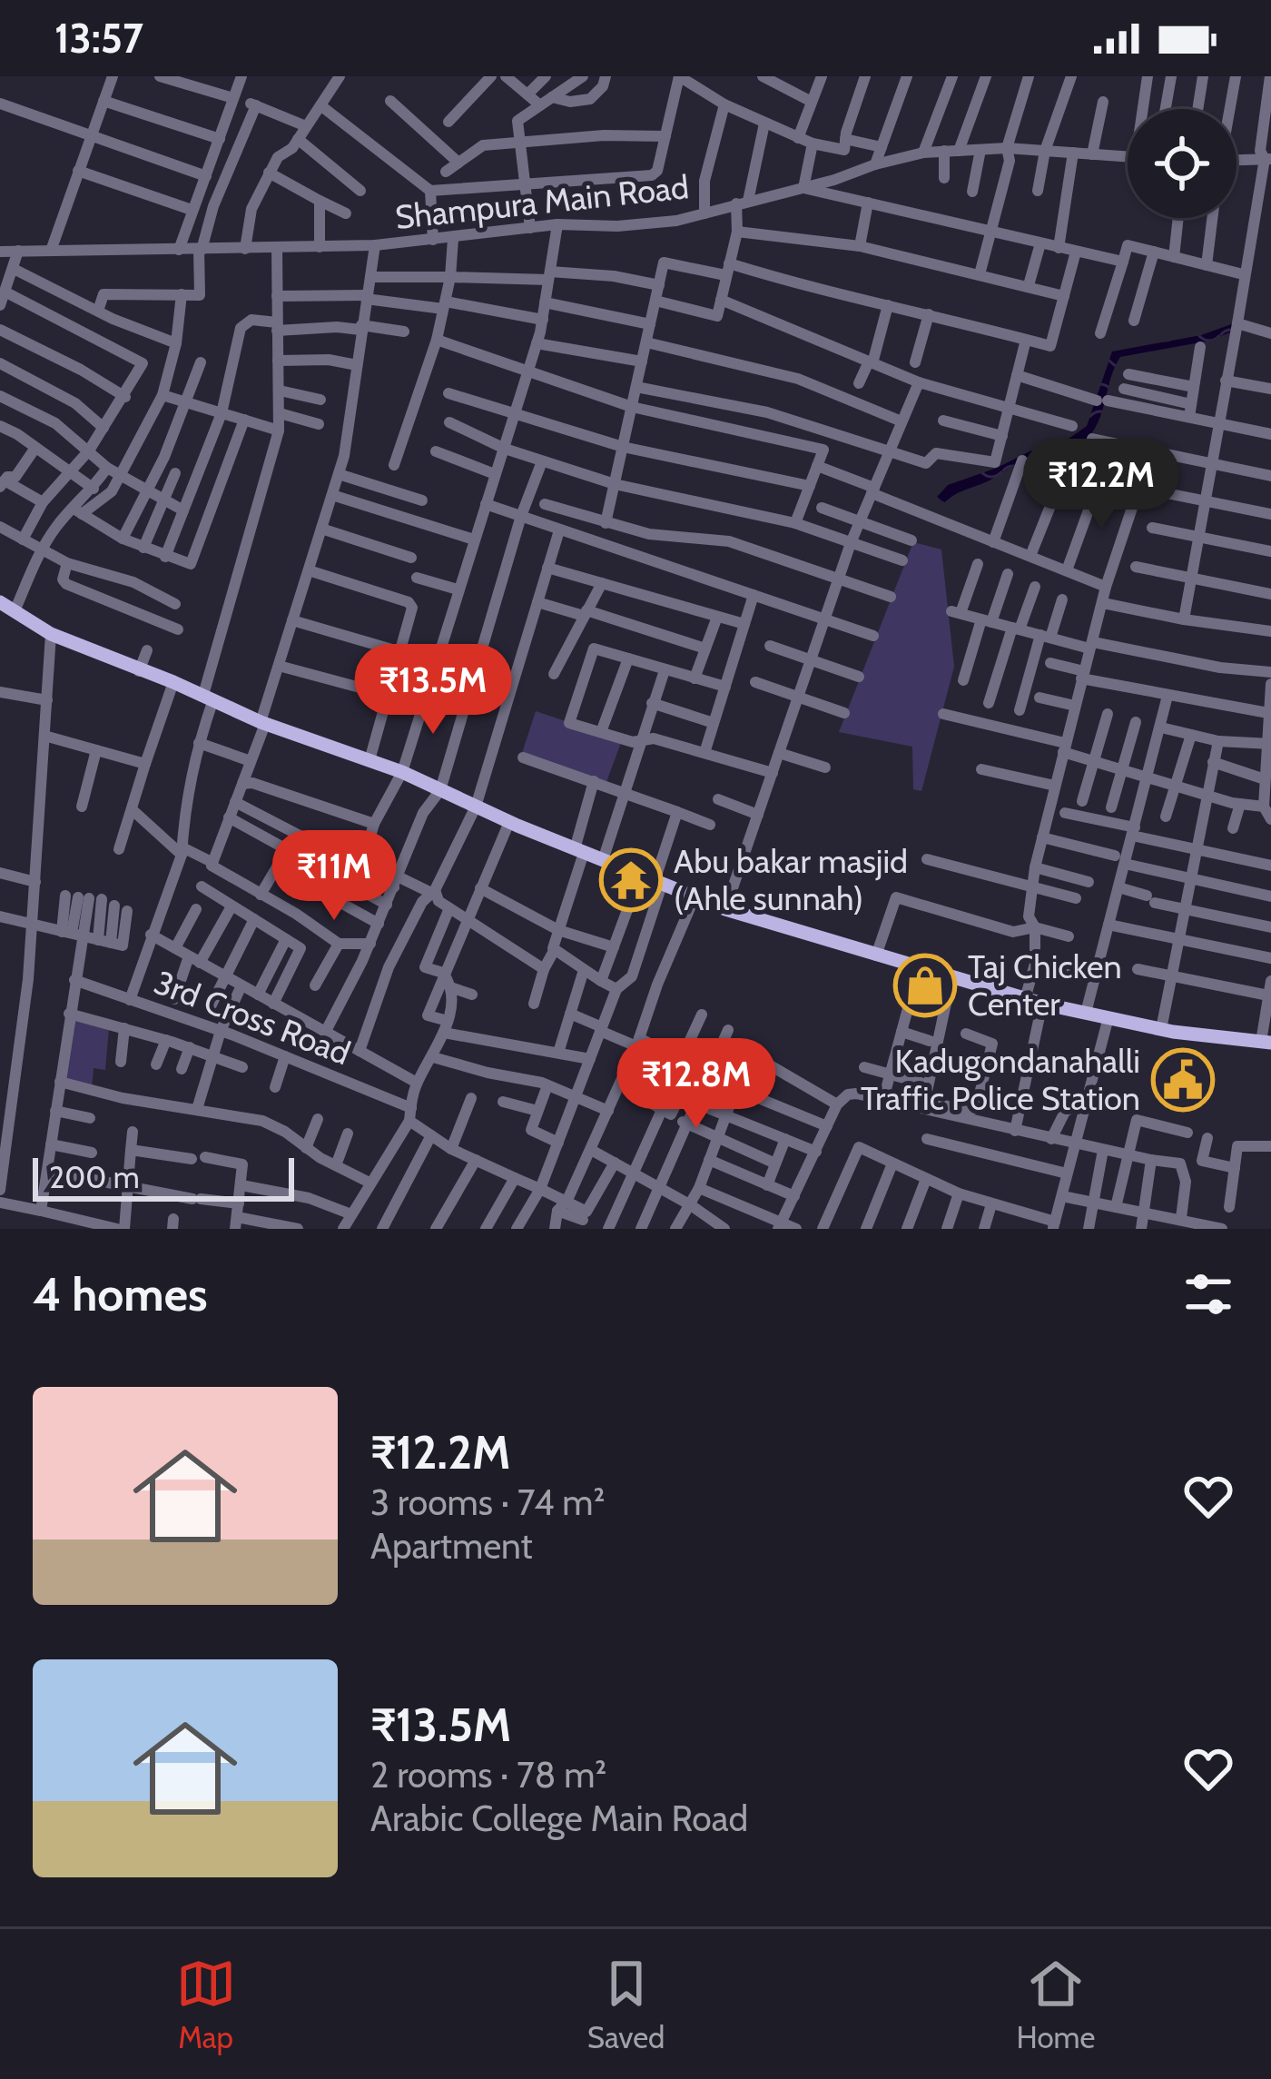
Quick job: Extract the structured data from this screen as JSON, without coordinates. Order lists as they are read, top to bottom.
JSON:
{
  "streets": {
    "street": ["Shampura Main Road", "3rd Cross Road"]
  },
  "places": {
    "temple": ["Abu bakar masjid (Ahle sunnah)"],
    "shop": ["Taj Chicken Center"],
    "public building": ["Kadugondanahalli Traffic Police Station"]
  },
  "scale_bar": "200 m",
  "page": {
    "status": "13:57",
    "price": [
      "₹12.2M",
      "₹13.5M",
      "₹11M",
      "₹12.8M"
    ],
    "scale": "200 m",
    "heading": "4 homes",
    "list": [
      {
        "name": "₹12.2M",
        "note": "3 rooms · 74 m² · Apartment"
      },
      {
        "name": "₹13.5M",
        "note": "2 rooms · 78 m² · Arabic College Main Road"
      }
    ],
    "tabs": ["Map", "Saved", "Home"]
  }
}
